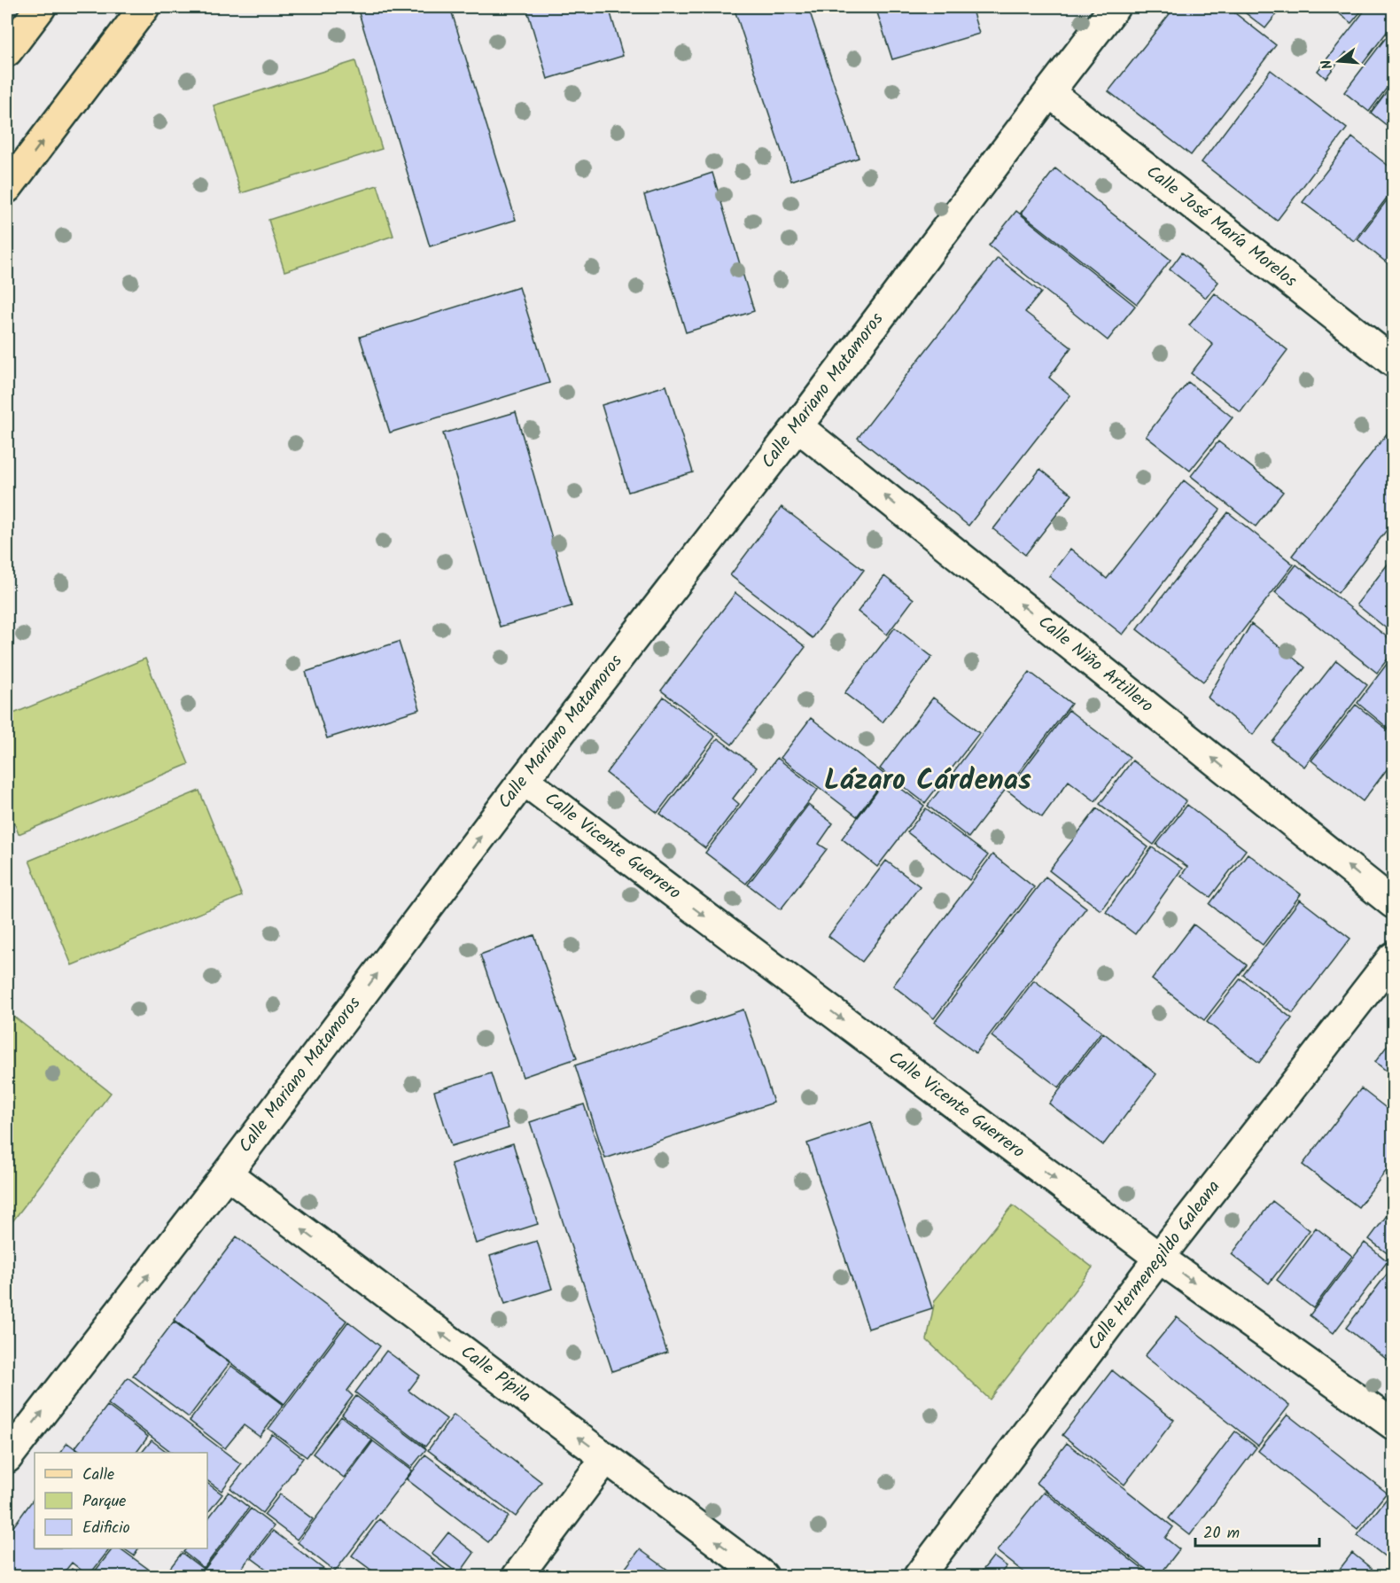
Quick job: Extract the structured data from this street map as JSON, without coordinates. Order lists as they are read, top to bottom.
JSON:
{
  "streets": {
    "street": [
      "Calle José María Morelos",
      "Calle Mariano Matamoros",
      "Calle Niño Artillero",
      "Calle Vicente Guerrero",
      "Calle Hermenegildo Galeana",
      "Calle Pípila"
    ]
  },
  "crossings": [
    ["Calle José María Morelos", "Calle Mariano Matamoros"],
    ["Calle Mariano Matamoros", "Calle Niño Artillero"],
    ["Calle Mariano Matamoros", "Calle Vicente Guerrero"],
    ["Calle Mariano Matamoros", "Calle Pípila"],
    ["Calle Vicente Guerrero", "Calle Hermenegildo Galeana"]
  ],
  "one_way": [
    "Calle Mariano Matamoros",
    "Calle Niño Artillero",
    "Calle Vicente Guerrero",
    "Calle Pípila"
  ],
  "districts": ["Lázaro Cárdenas"],
  "legend": ["Calle", "Parque", "Edificio"],
  "scale_bar": "20 m",
  "north": "left"
}
